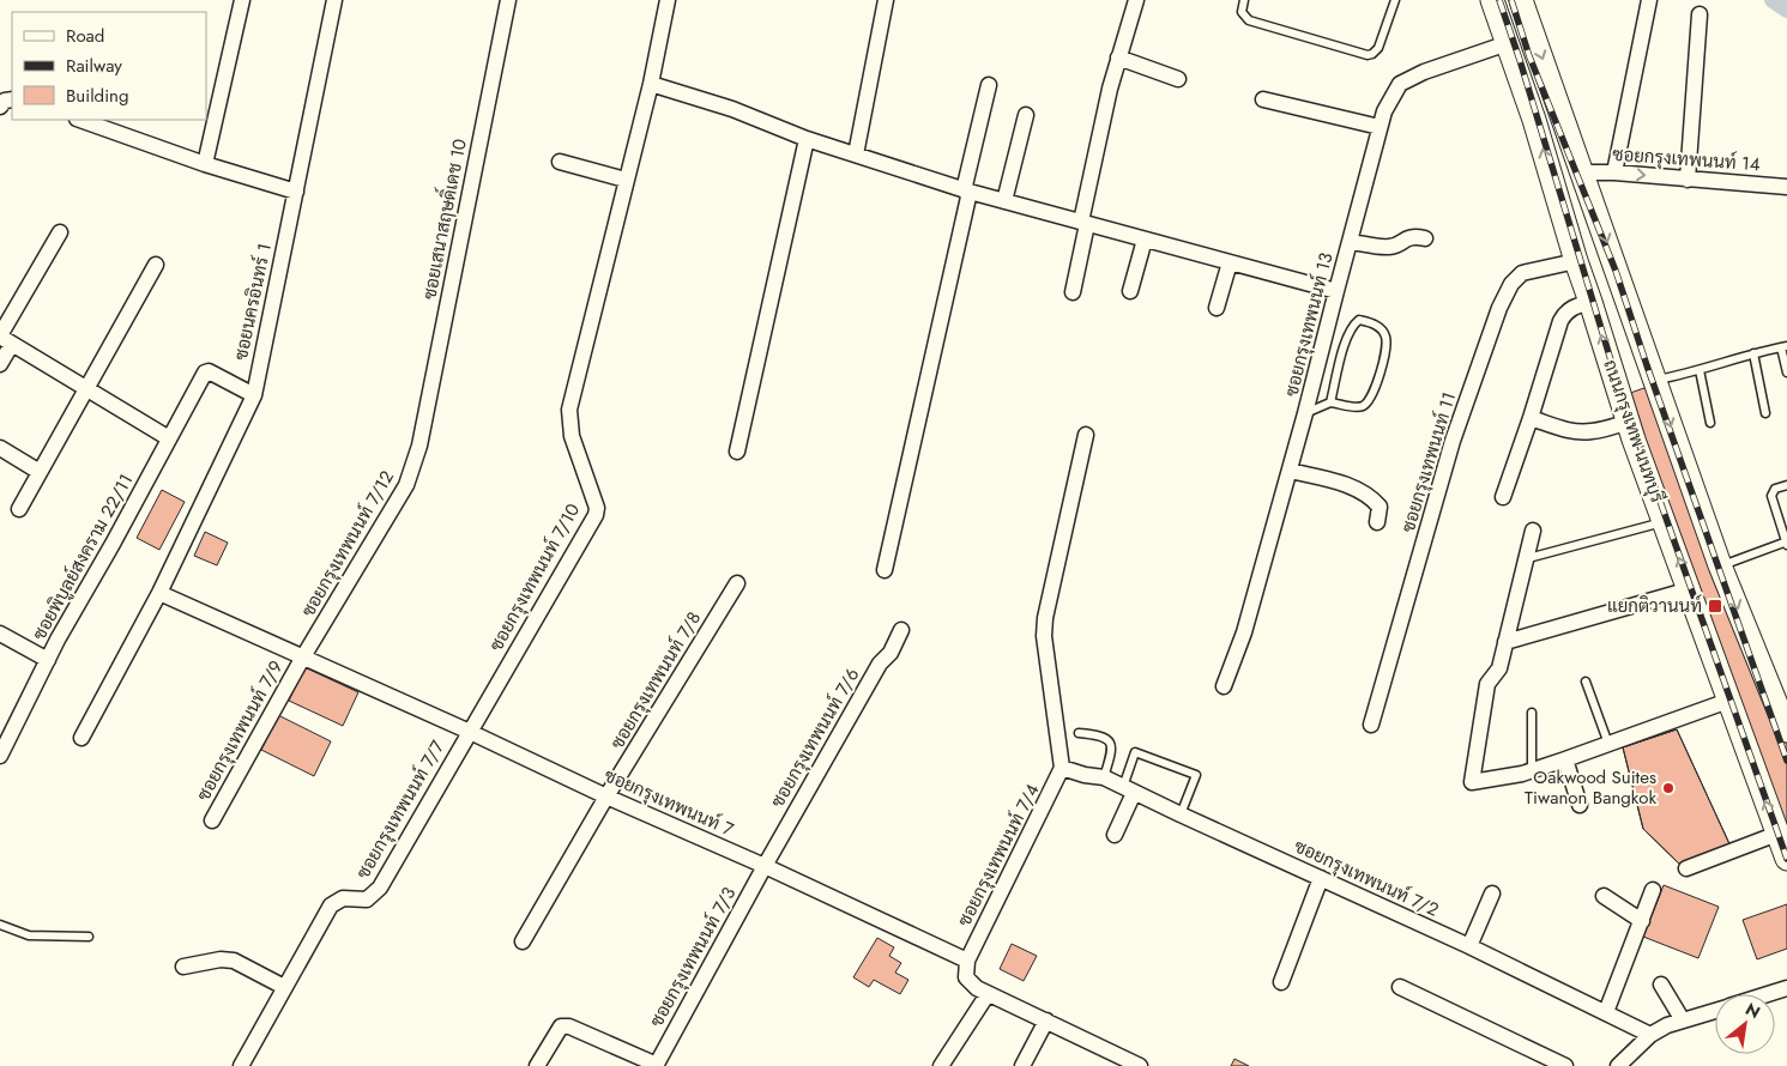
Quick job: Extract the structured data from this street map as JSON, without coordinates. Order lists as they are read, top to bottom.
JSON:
{
  "streets": {
    "main road": ["ถนนกรุงเทพ-นนทบุรี"],
    "street": [
      "ซอยกรุงเทพนนท์ 14",
      "ซอยเสนาสฤษดิ์เดช 10",
      "ซอยนครอินทร์ 1",
      "ซอยกรุงเทพนนท์ 13",
      "ซอยกรุงเทพนนท์ 11",
      "ซอยกรุงเทพนนท์ 7/12",
      "ซอยพิบูลย์สงคราม 22/11",
      "ซอยกรุงเทพนนท์ 7/10",
      "ซอยกรุงเทพนนท์ 7/8",
      "ซอยกรุงเทพนนท์ 7/9",
      "ซอยกรุงเทพนนท์ 7/6",
      "ซอยกรุงเทพนนท์ 7",
      "ซอยกรุงเทพนนท์ 7/7",
      "ซอยกรุงเทพนนท์ 7/4",
      "ซอยกรุงเทพนนท์ 7/2",
      "ซอยกรุงเทพนนท์ 7/3"
    ]
  },
  "crossings": [
    ["ซอยกรุงเทพนนท์ 14", "ถนนกรุงเทพ-นนทบุรี"],
    ["ซอยเสนาสฤษดิ์เดช 10", "ซอยกรุงเทพนนท์ 7/12"],
    ["ซอยนครอินทร์ 1", "ซอยพิบูลย์สงคราม 22/11"],
    ["ซอยนครอินทร์ 1", "ซอยกรุงเทพนนท์ 7"],
    ["ซอยกรุงเทพนนท์ 13", "ถนนกรุงเทพ-นนทบุรี"],
    ["ถนนกรุงเทพ-นนทบุรี", "ซอยกรุงเทพนนท์ 11"],
    ["ซอยกรุงเทพนนท์ 7/12", "ซอยกรุงเทพนนท์ 7/9"],
    ["ซอยกรุงเทพนนท์ 7/12", "ซอยกรุงเทพนนท์ 7"],
    ["ซอยกรุงเทพนนท์ 7/10", "ซอยกรุงเทพนนท์ 7"],
    ["ซอยกรุงเทพนนท์ 7/10", "ซอยกรุงเทพนนท์ 7/7"],
    ["ซอยกรุงเทพนนท์ 7/8", "ซอยกรุงเทพนนท์ 7"],
    ["ซอยกรุงเทพนนท์ 7/9", "ซอยกรุงเทพนนท์ 7"],
    ["ซอยกรุงเทพนนท์ 7/6", "ซอยกรุงเทพนนท์ 7"],
    ["ซอยกรุงเทพนนท์ 7/6", "ซอยกรุงเทพนนท์ 7/3"],
    ["ซอยกรุงเทพนนท์ 7", "ซอยกรุงเทพนนท์ 7/7"],
    ["ซอยกรุงเทพนนท์ 7", "ซอยกรุงเทพนนท์ 7/4"],
    ["ซอยกรุงเทพนนท์ 7", "ซอยกรุงเทพนนท์ 7/3"],
    ["ซอยกรุงเทพนนท์ 7/4", "ซอยกรุงเทพนนท์ 7/2"]
  ],
  "one_way": ["ซอยกรุงเทพนนท์ 14"],
  "places": {
    "transit": ["แยกติวานนท์"],
    "other": ["Oakwood Suites Tiwanon Bangkok"]
  },
  "legend": ["Road", "Railway", "Building"],
  "north": "top right"
}
